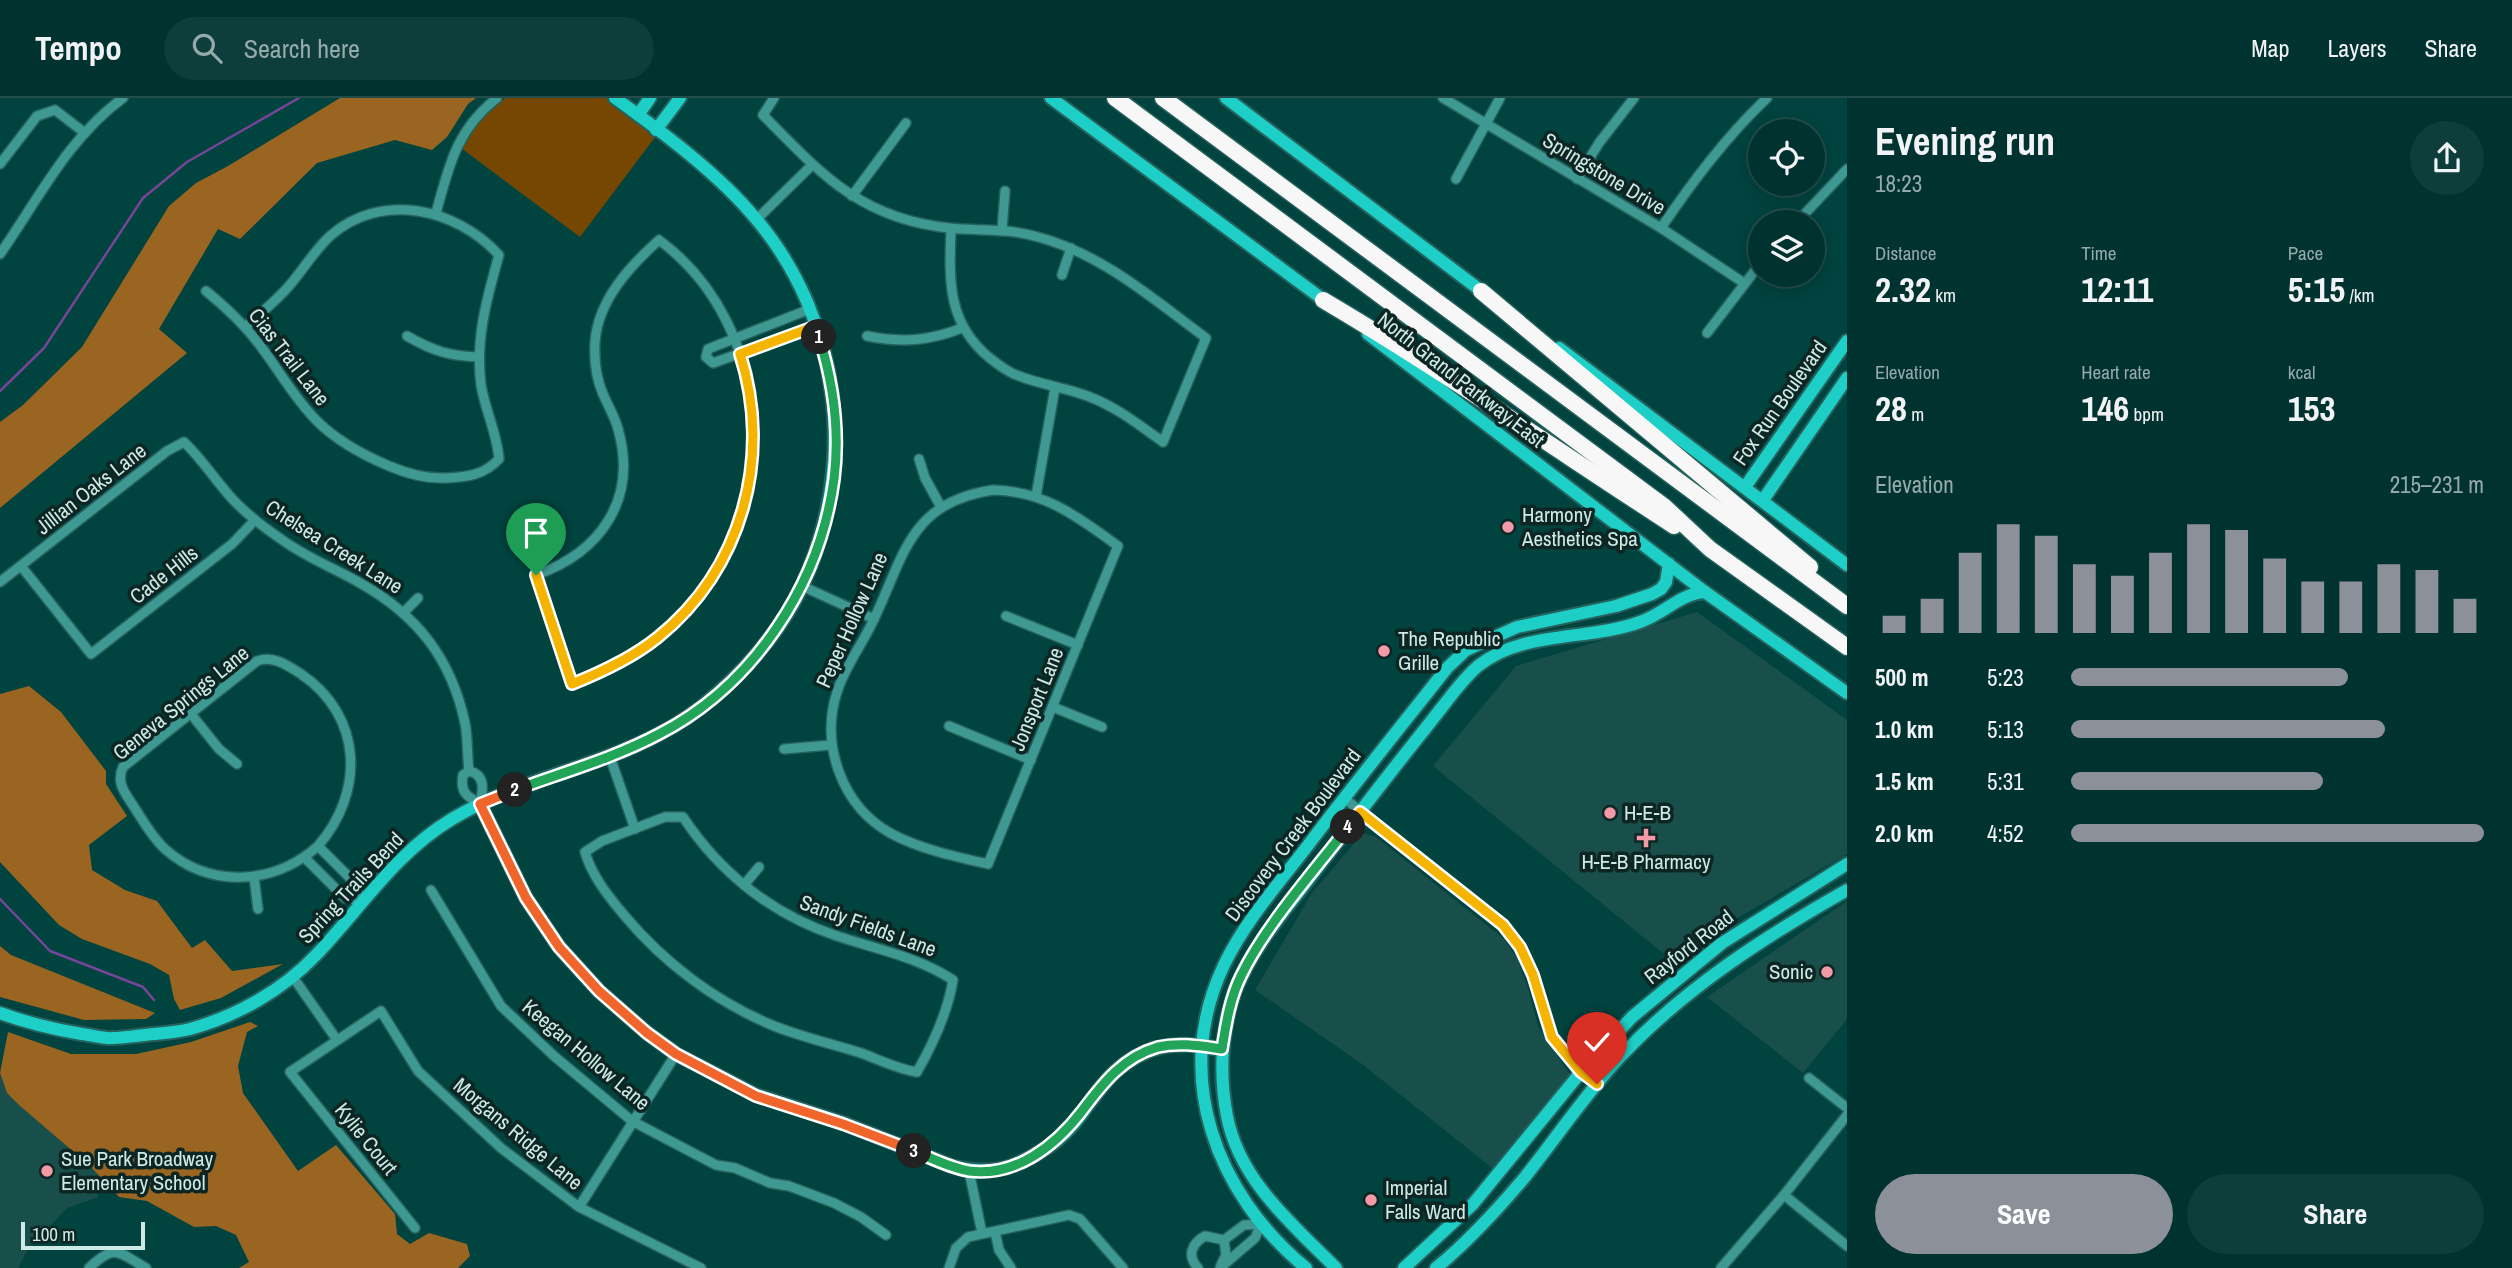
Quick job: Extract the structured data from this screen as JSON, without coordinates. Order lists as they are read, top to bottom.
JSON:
{
  "streets": {
    "highway": ["North Grand Parkway East"],
    "street": [
      "Springstone Drive",
      "Cias Trail Lane",
      "Fox Run Boulevard",
      "Jillian Oaks Lane",
      "Chelsea Creek Lane",
      "Cade Hills",
      "Peper Hollow Lane",
      "Jonsport Lane",
      "Geneva Springs Lane",
      "Discovery Creek Boulevard",
      "Spring Trails Bend",
      "Sandy Fields Lane",
      "Rayford Road",
      "Keegan Hollow Lane",
      "Morgans Ridge Lane",
      "Kylie Court"
    ]
  },
  "crossings": [
    ["North Grand Parkway East", "Discovery Creek Boulevard"],
    ["Jillian Oaks Lane", "Chelsea Creek Lane"],
    ["Jillian Oaks Lane", "Cade Hills"],
    ["Chelsea Creek Lane", "Cade Hills"],
    ["Chelsea Creek Lane", "Spring Trails Bend"],
    ["Peper Hollow Lane", "Jonsport Lane"],
    ["Morgans Ridge Lane", "Kylie Court"]
  ],
  "places": {
    "other": [
      "Harmony Aesthetics Spa",
      "The Republic Grille",
      "H-E-B",
      "Sonic",
      "Sue Park Broadway Elementary School",
      "Imperial Falls Ward"
    ],
    "health": ["H-E-B Pharmacy"]
  },
  "scale_bar": "100 m",
  "page": {
    "header": "Tempo",
    "search": "Search here",
    "nav": ["Map", "Layers", "Share"],
    "heading": ["Evening run", "18:23"],
    "stats": [
      ["Distance", "2.32 km"],
      ["Time", "12:11"],
      ["Pace", "5:15 /km"],
      ["Elevation", "28 m"],
      ["Heart rate", "146 bpm"],
      ["kcal", "153"]
    ],
    "pins": [
      "1",
      "2",
      "4",
      "3"
    ],
    "chart": ["Elevation", "215–231 m"],
    "list": [
      {
        "name": "500 m",
        "note": "5:23"
      },
      {
        "name": "1.0 km",
        "note": "5:13"
      },
      {
        "name": "1.5 km",
        "note": "5:31"
      },
      {
        "name": "2.0 km",
        "note": "4:52"
      }
    ],
    "buttons": ["Save", "Share"],
    "scale": "100 m"
  }
}
